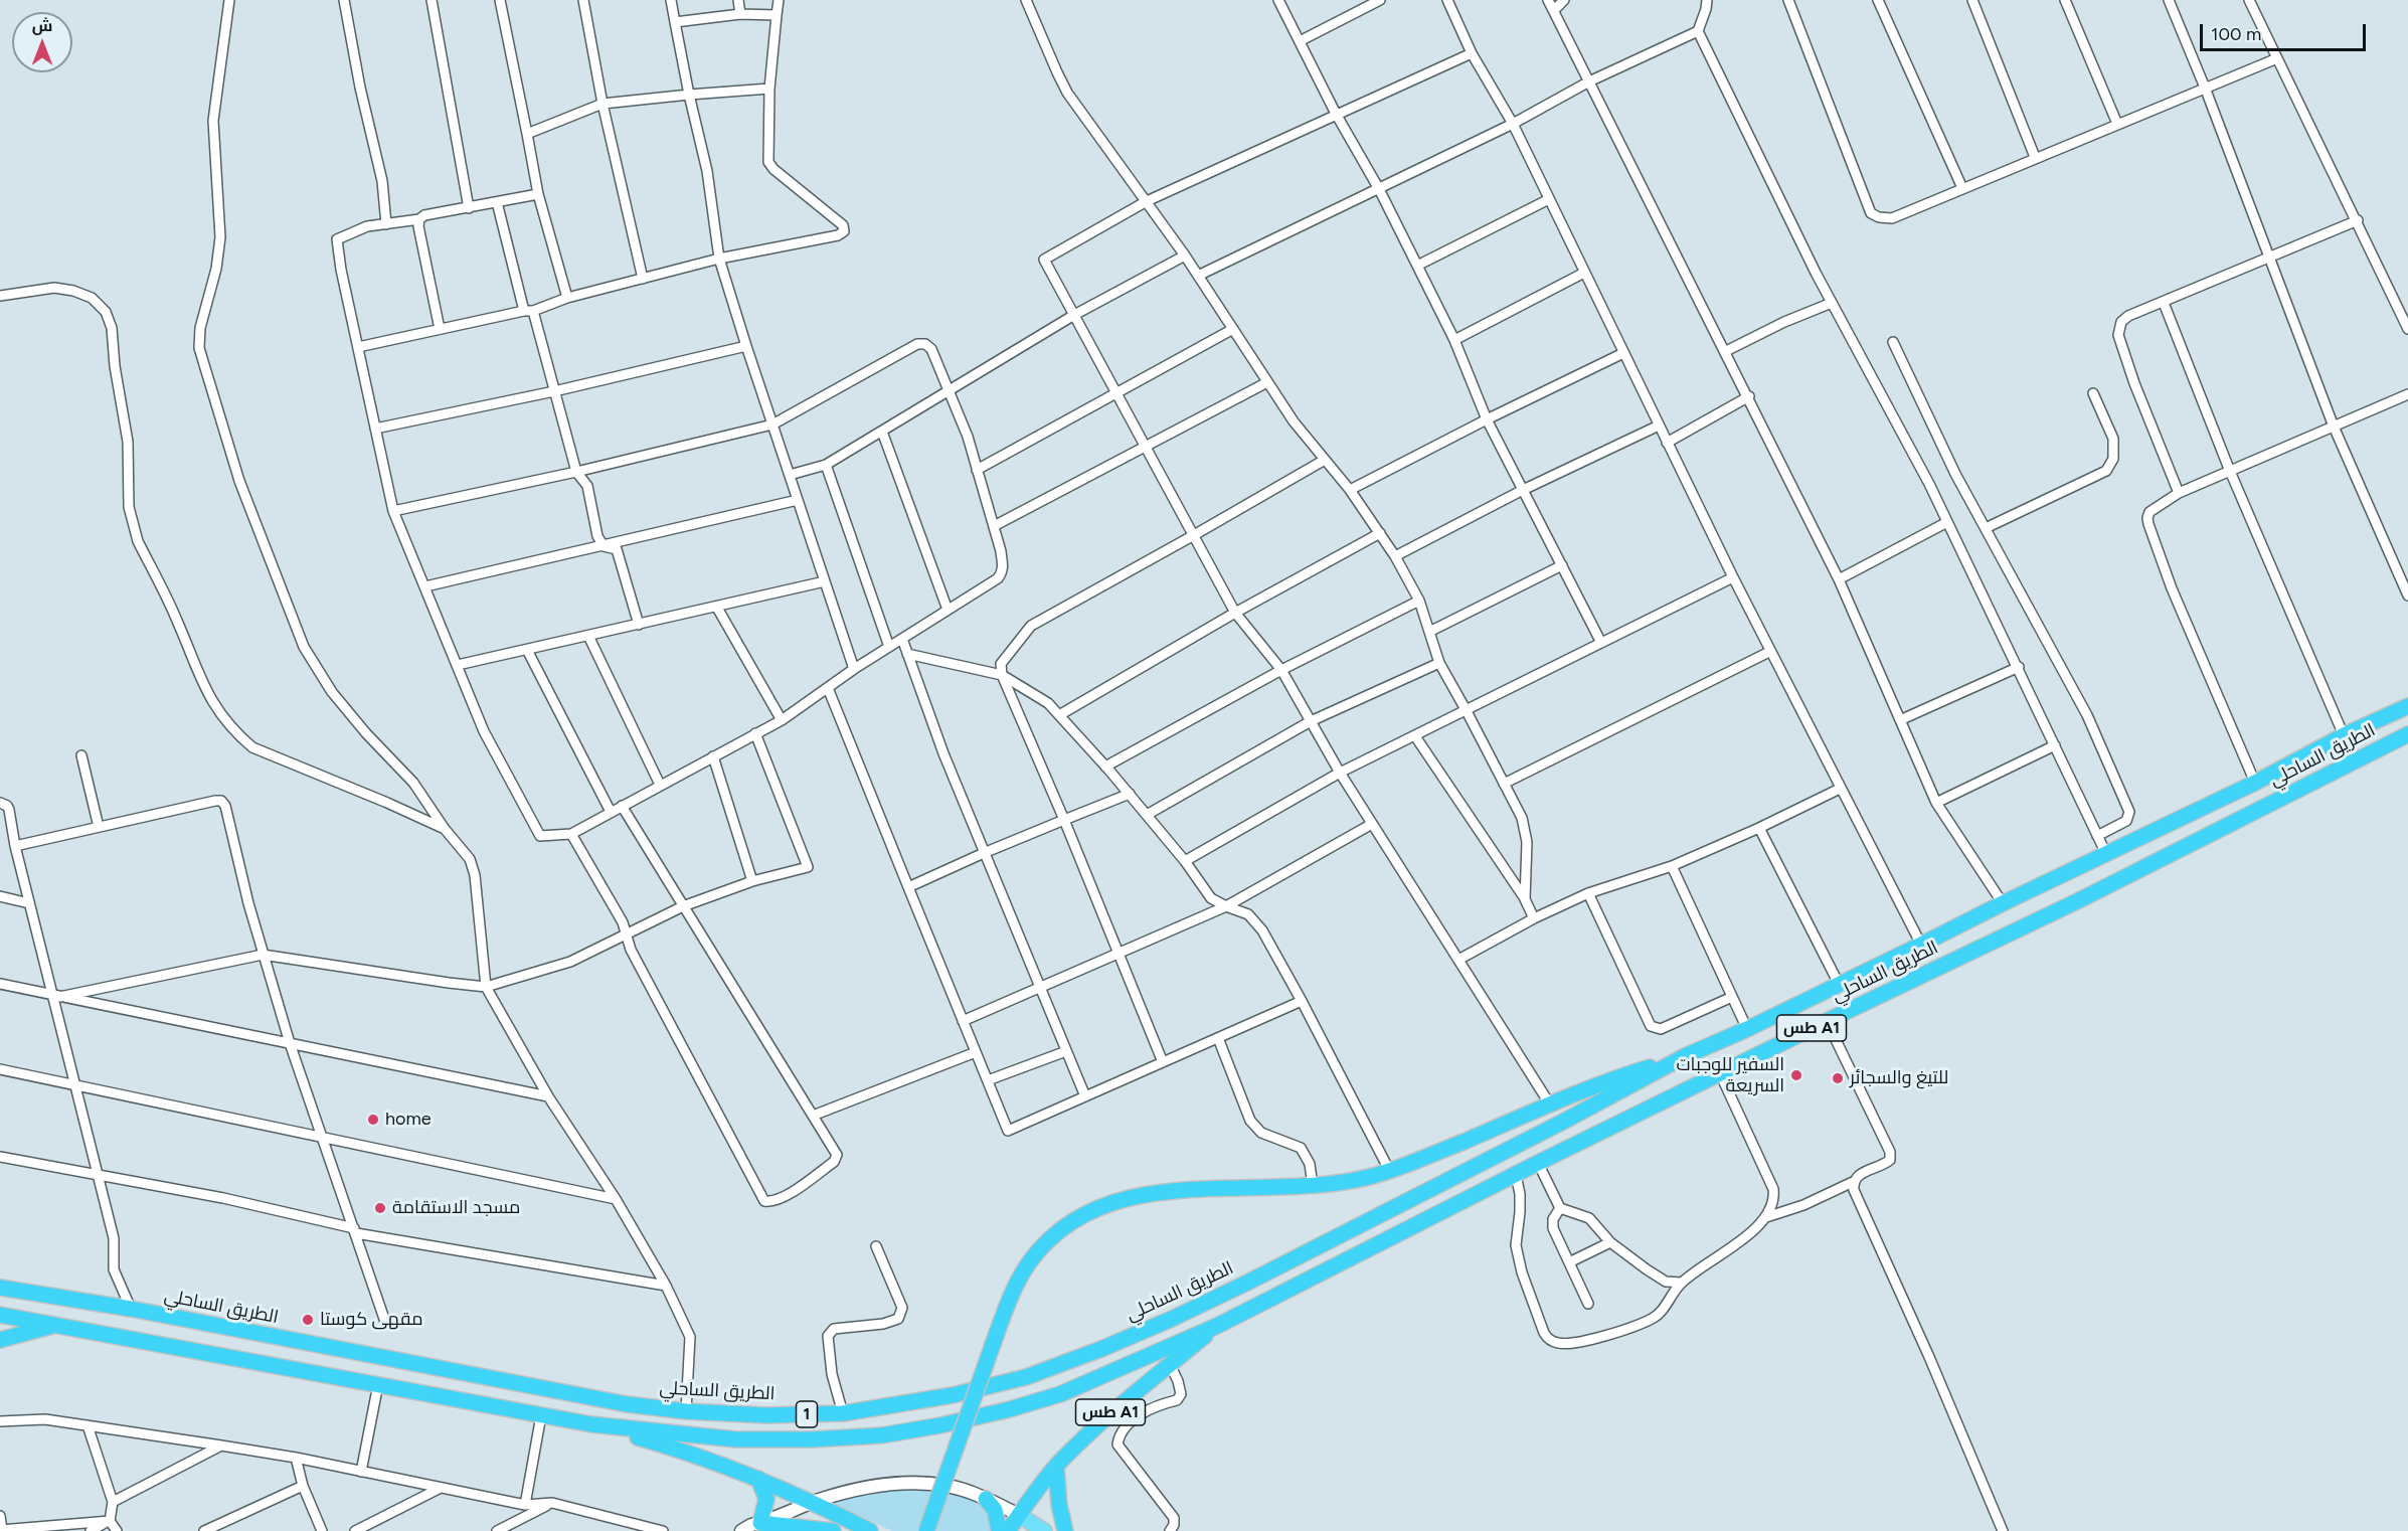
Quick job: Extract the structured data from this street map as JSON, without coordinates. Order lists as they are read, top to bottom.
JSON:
{
  "streets": {
    "highway": ["الطريق الساحلي", "طس A1", "1"]
  },
  "places": [
    "السفير للوجبات السريعة",
    "للتيغ والسجائر",
    "home",
    "مسجد الاستقامة",
    "مقهى كوستا"
  ],
  "scale_bar": "100 m",
  "north": "top"
}
